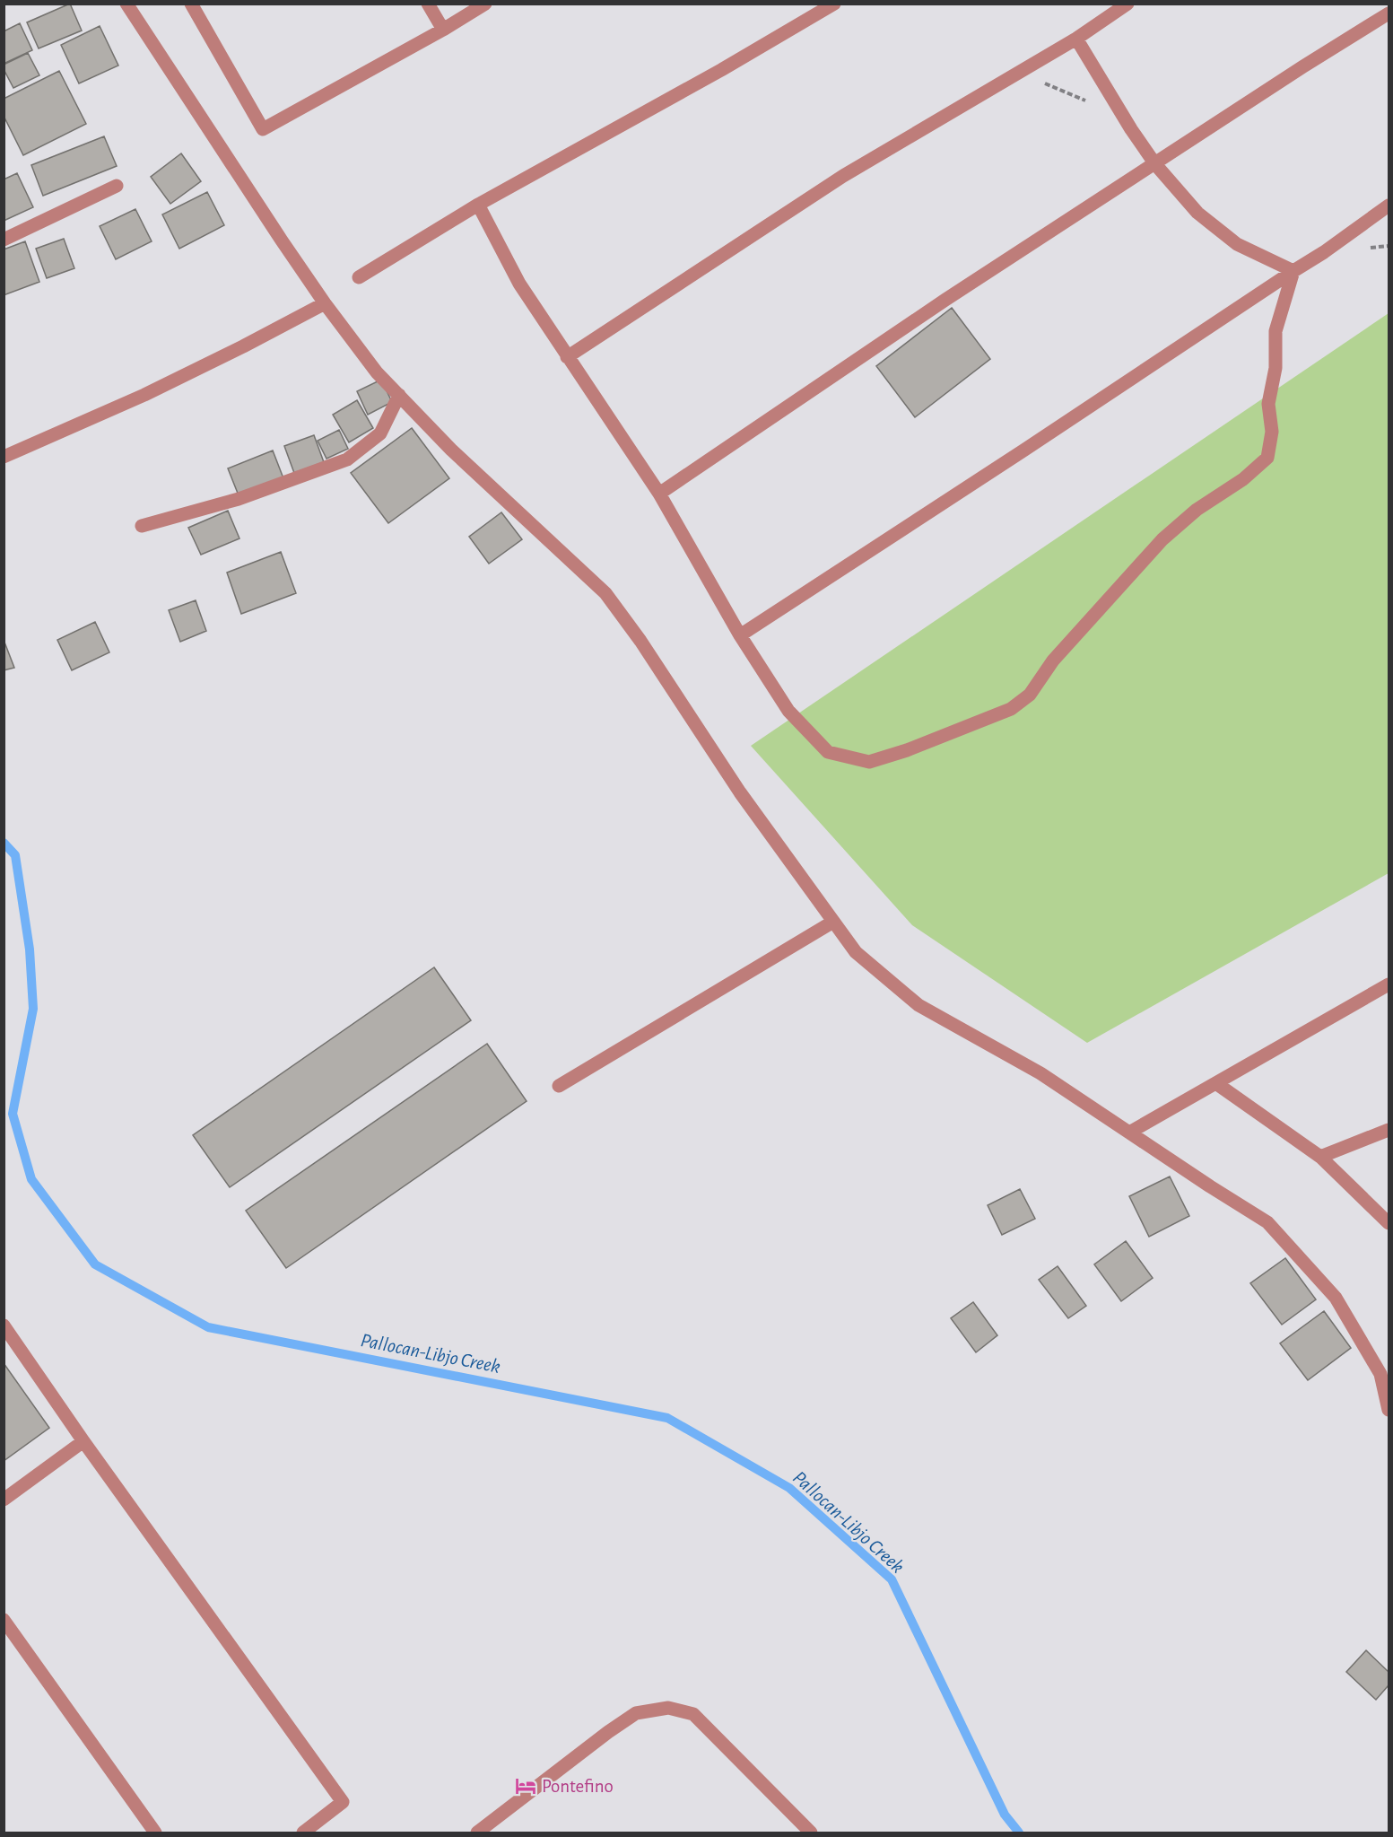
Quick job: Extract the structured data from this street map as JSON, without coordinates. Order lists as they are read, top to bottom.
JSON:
{
  "water": ["Pallocan-Libjo Creek"],
  "places": {
    "hotel": ["Pontefino"]
  }
}
